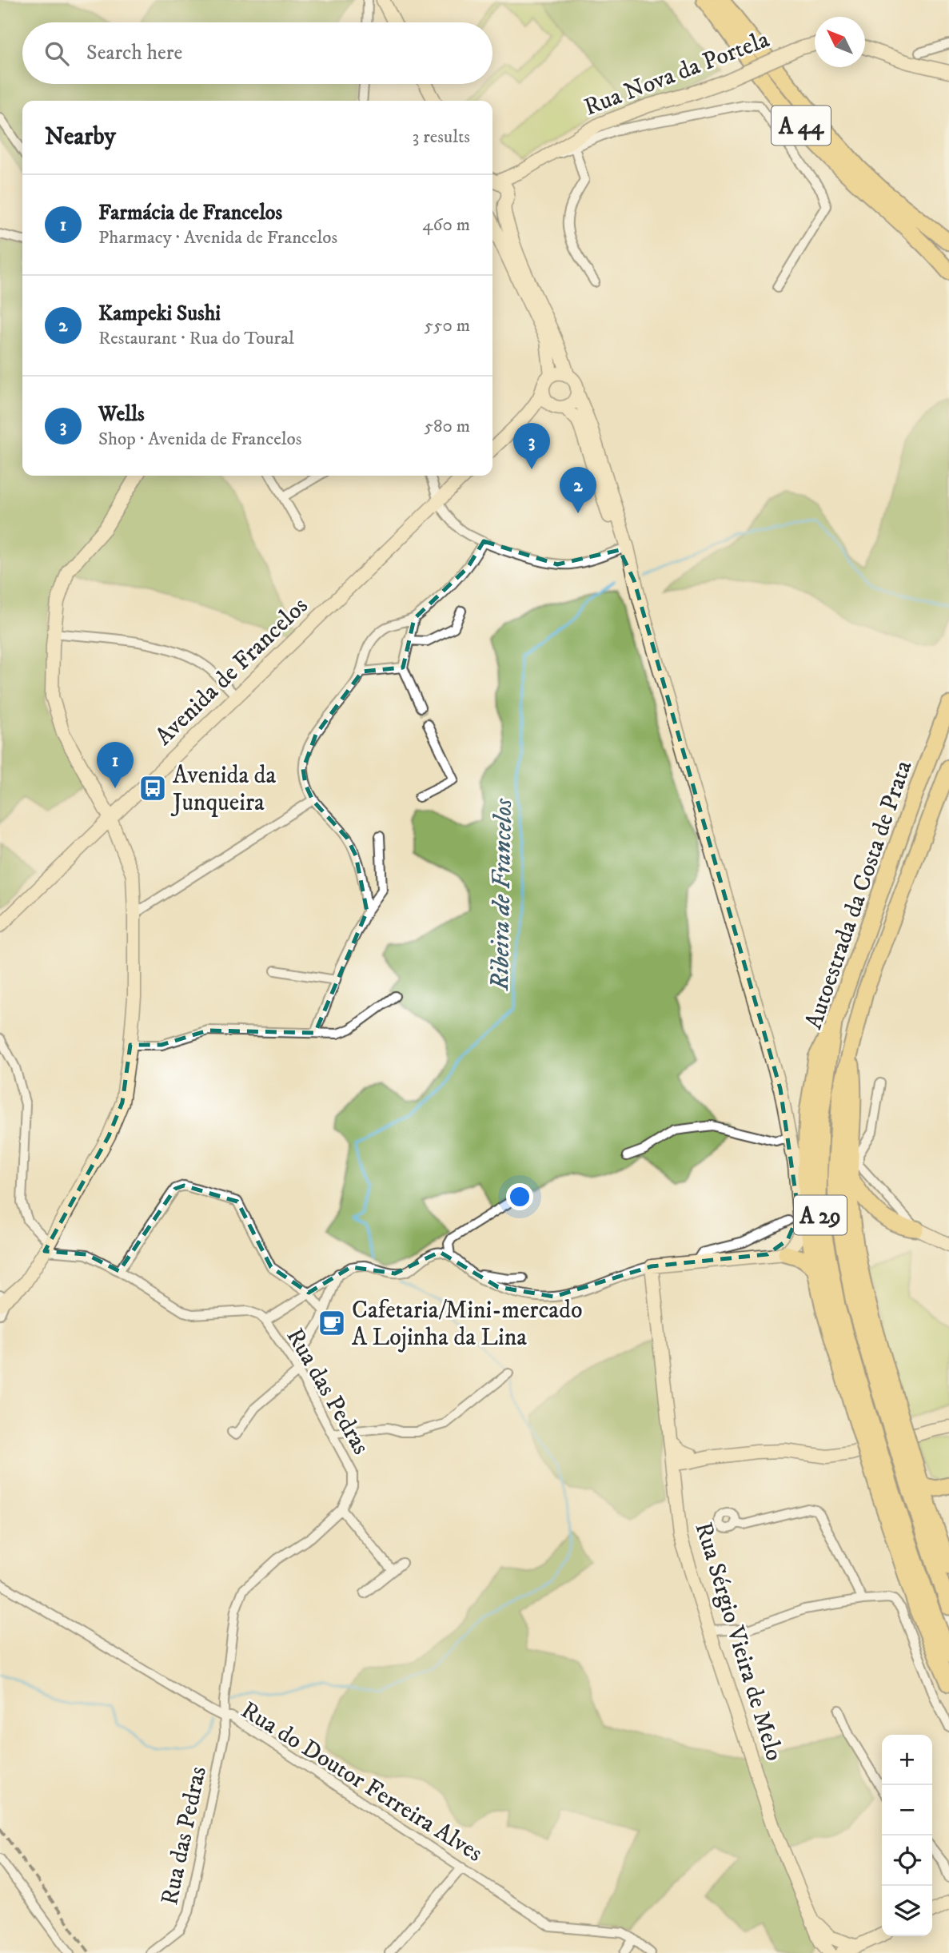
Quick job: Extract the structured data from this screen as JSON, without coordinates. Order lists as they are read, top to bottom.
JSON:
{
  "streets": {
    "highway": ["A 44", "Autoestrada da Costa de Prata", "A 29"],
    "main road": ["Rua Nova da Portela", "Avenida de Francelos", "Rua Sérgio Vieira de Melo"],
    "street": ["Rua das Pedras", "Rua do Doutor Ferreira Alves"]
  },
  "crossings": [
    ["Autoestrada da Costa de Prata", "A 29"],
    ["Rua das Pedras", "Rua do Doutor Ferreira Alves"]
  ],
  "water": ["Ribeira de Francelos"],
  "places": {
    "bus stop": ["Avenida da Junqueira"],
    "cafe": ["Cafetaria/Mini-mercado A Lojinha da Lina"]
  },
  "north": "top left",
  "page": {
    "search": "Search here",
    "heading": ["Nearby", "3 results"],
    "list": [
      {
        "mark": "1",
        "name": "Farmácia de Francelos",
        "note": "Pharmacy · Avenida de Francelos",
        "value": "460 m"
      },
      {
        "mark": "2",
        "name": "Kampeki Sushi",
        "note": "Restaurant · Rua do Toural",
        "value": "550 m"
      },
      {
        "mark": "3",
        "name": "Wells",
        "note": "Shop · Avenida de Francelos",
        "value": "580 m"
      }
    ],
    "pins": ["3", "2", "1"],
    "map_buttons": ["+", "−"]
  }
}
